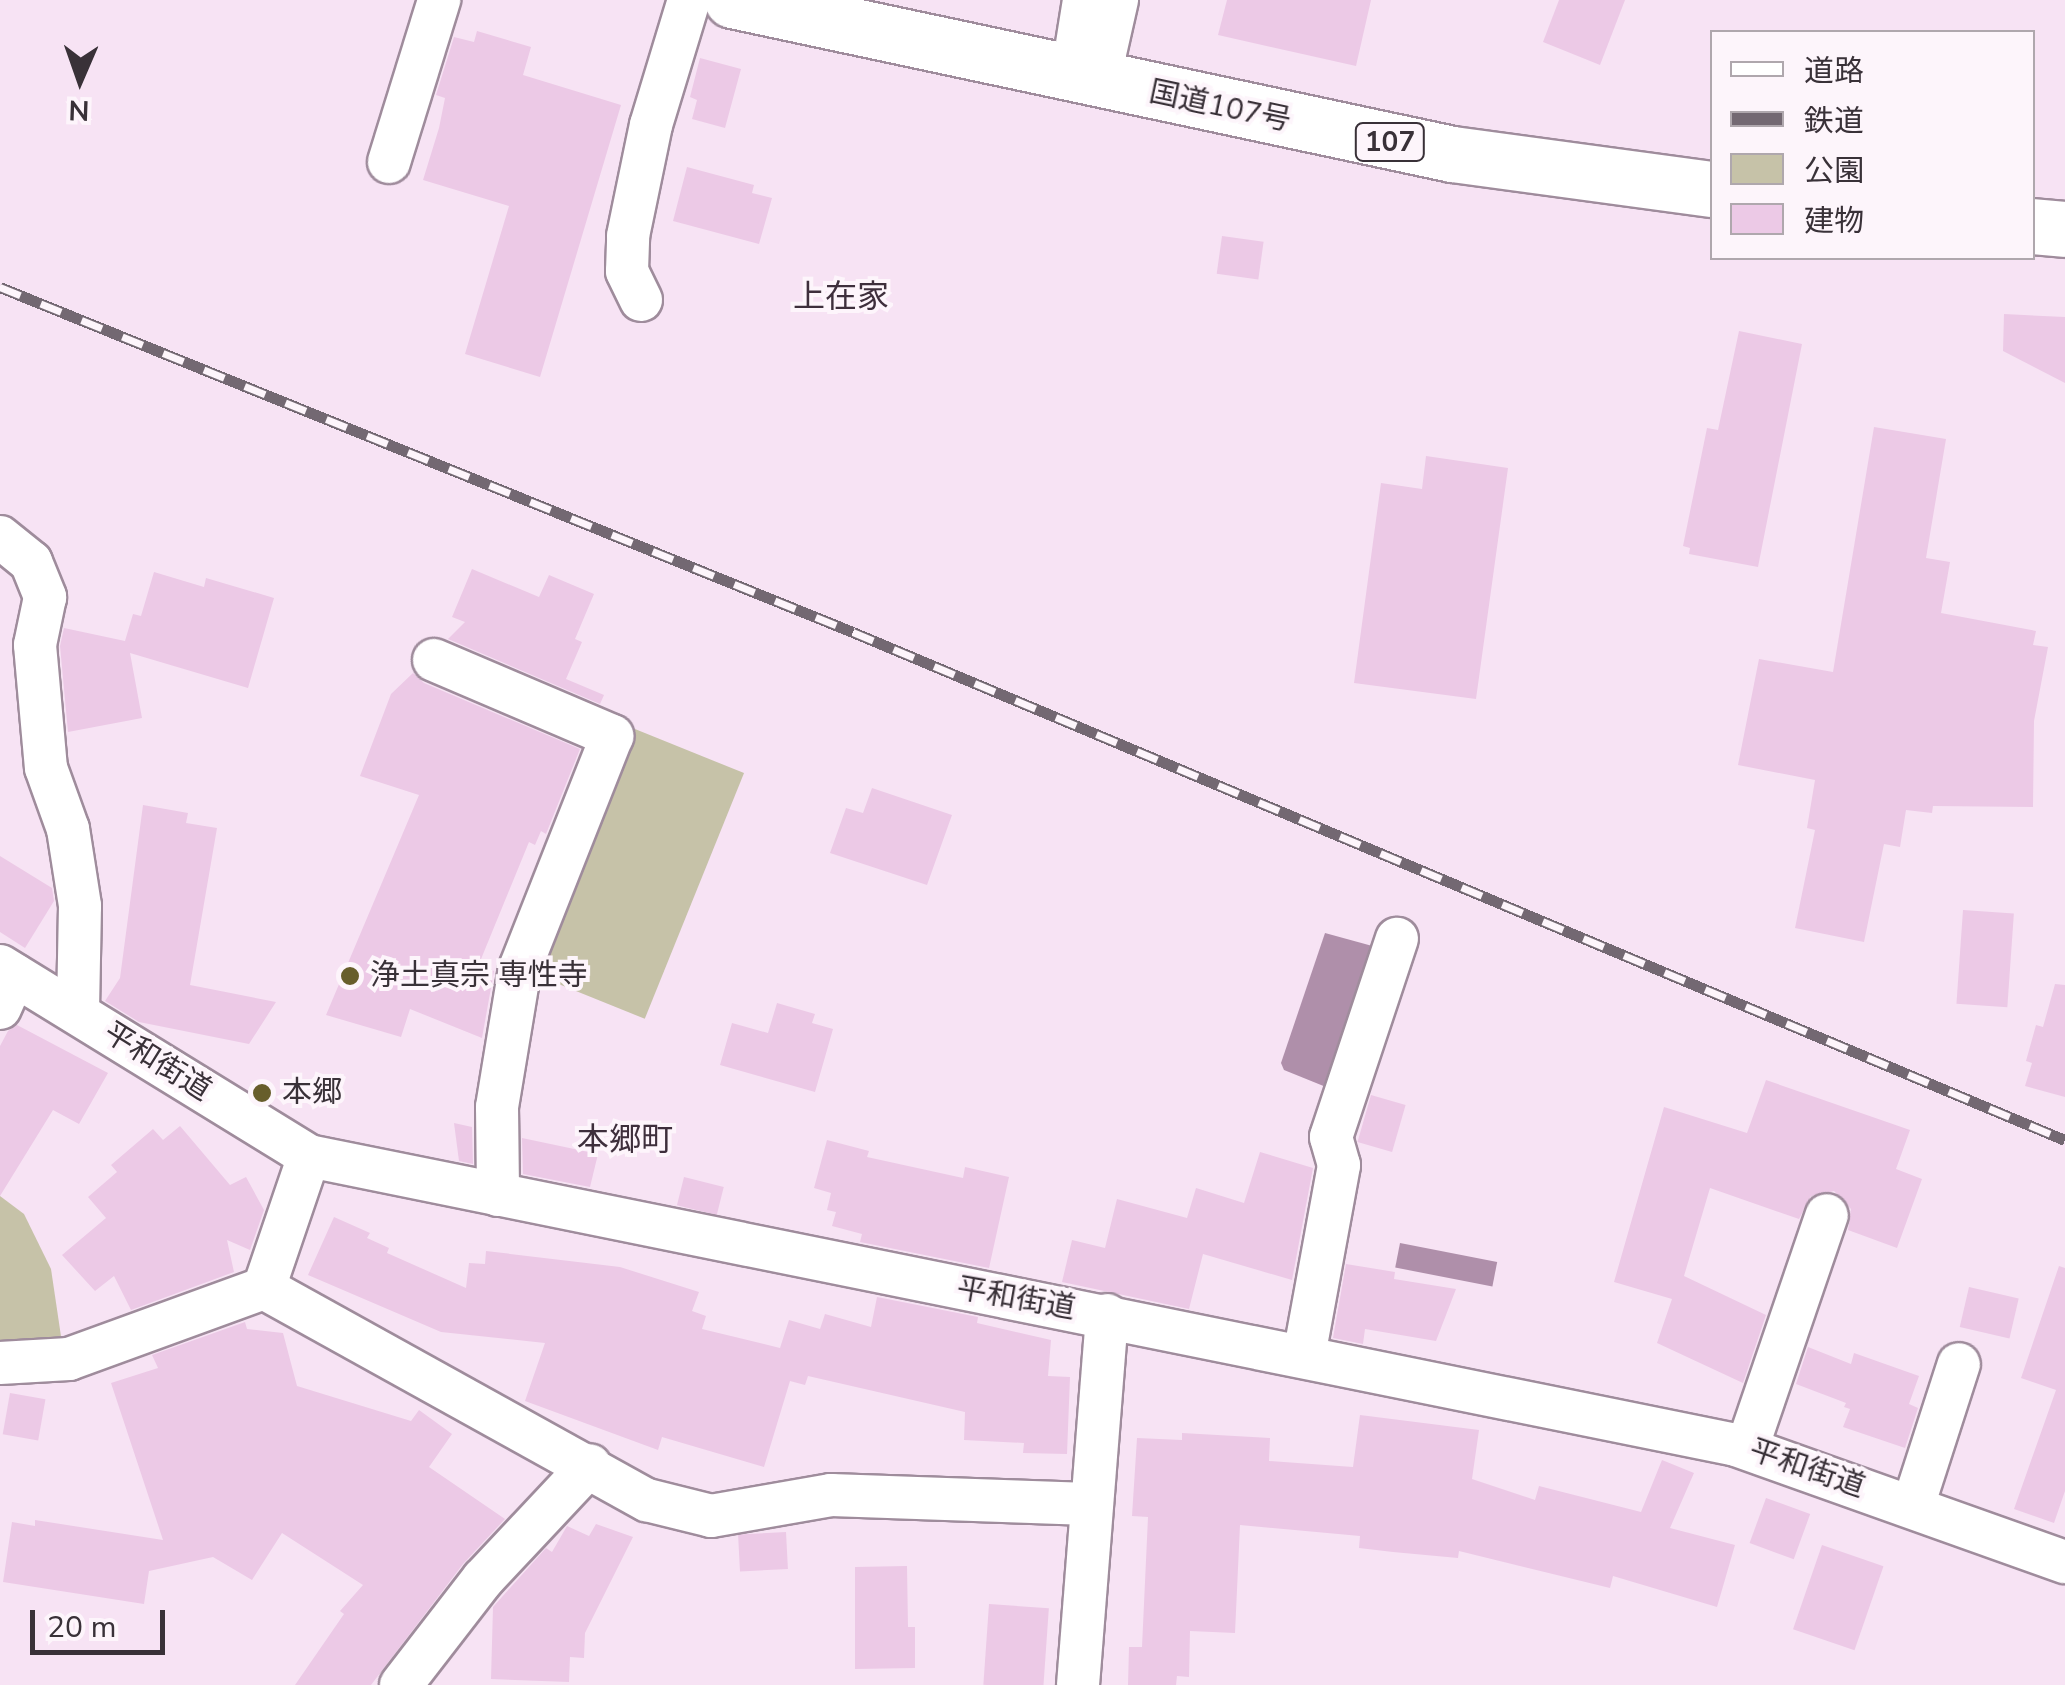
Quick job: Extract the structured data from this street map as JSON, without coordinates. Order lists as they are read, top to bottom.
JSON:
{
  "streets": {
    "highway": ["国道107号", "107"],
    "street": ["平和街道"]
  },
  "districts": ["上在家", "本郷町"],
  "places": ["浄土真宗 専性寺", "本郷"],
  "legend": [
    "道路",
    "鉄道",
    "公園",
    "建物"
  ],
  "scale_bar": "20 m",
  "north": "bottom"
}
